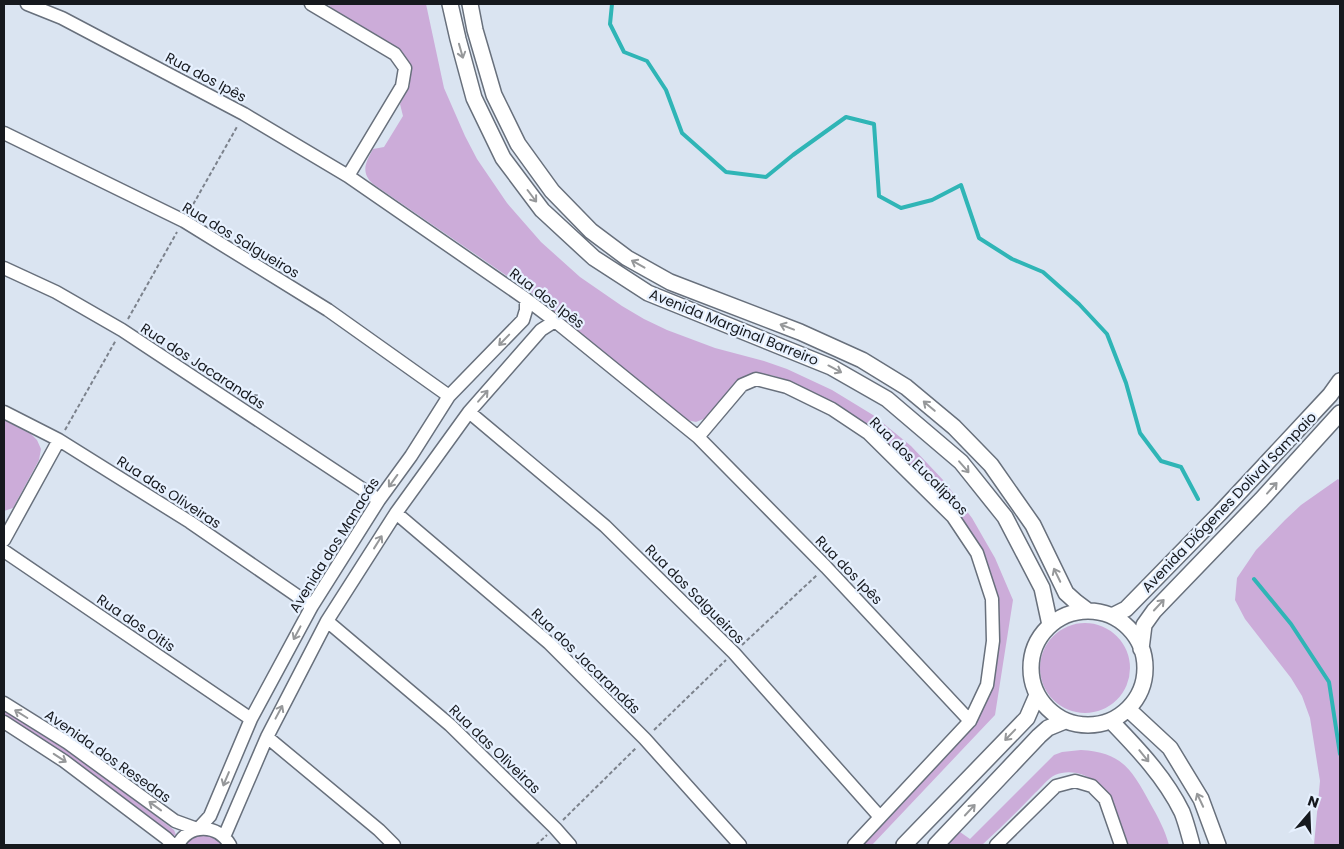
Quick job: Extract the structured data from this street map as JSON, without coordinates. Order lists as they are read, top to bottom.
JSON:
{
  "streets": {
    "street": [
      "Rua dos Ipês",
      "Rua dos Salgueiros",
      "Avenida Marginal Barreiro",
      "Rua dos Jacarandás",
      "Rua dos Eucalíptos",
      "Rua das Oliveiras",
      "Avenida Diógenes Dolival Sampaio",
      "Avenida dos Manacás",
      "Rua dos Oitis",
      "Avenida dos Resedas"
    ]
  },
  "crossings": [
    ["Rua dos Ipês", "Rua dos Eucalíptos"],
    ["Rua dos Ipês", "Avenida dos Manacás"],
    ["Rua dos Salgueiros", "Rua dos Eucalíptos"],
    ["Rua dos Salgueiros", "Avenida dos Manacás"],
    ["Avenida Marginal Barreiro", "Avenida Diógenes Dolival Sampaio"],
    ["Rua dos Jacarandás", "Avenida dos Manacás"],
    ["Rua das Oliveiras", "Avenida dos Manacás"],
    ["Avenida dos Manacás", "Rua dos Oitis"],
    ["Avenida dos Manacás", "Avenida dos Resedas"]
  ],
  "north": "top"
}
